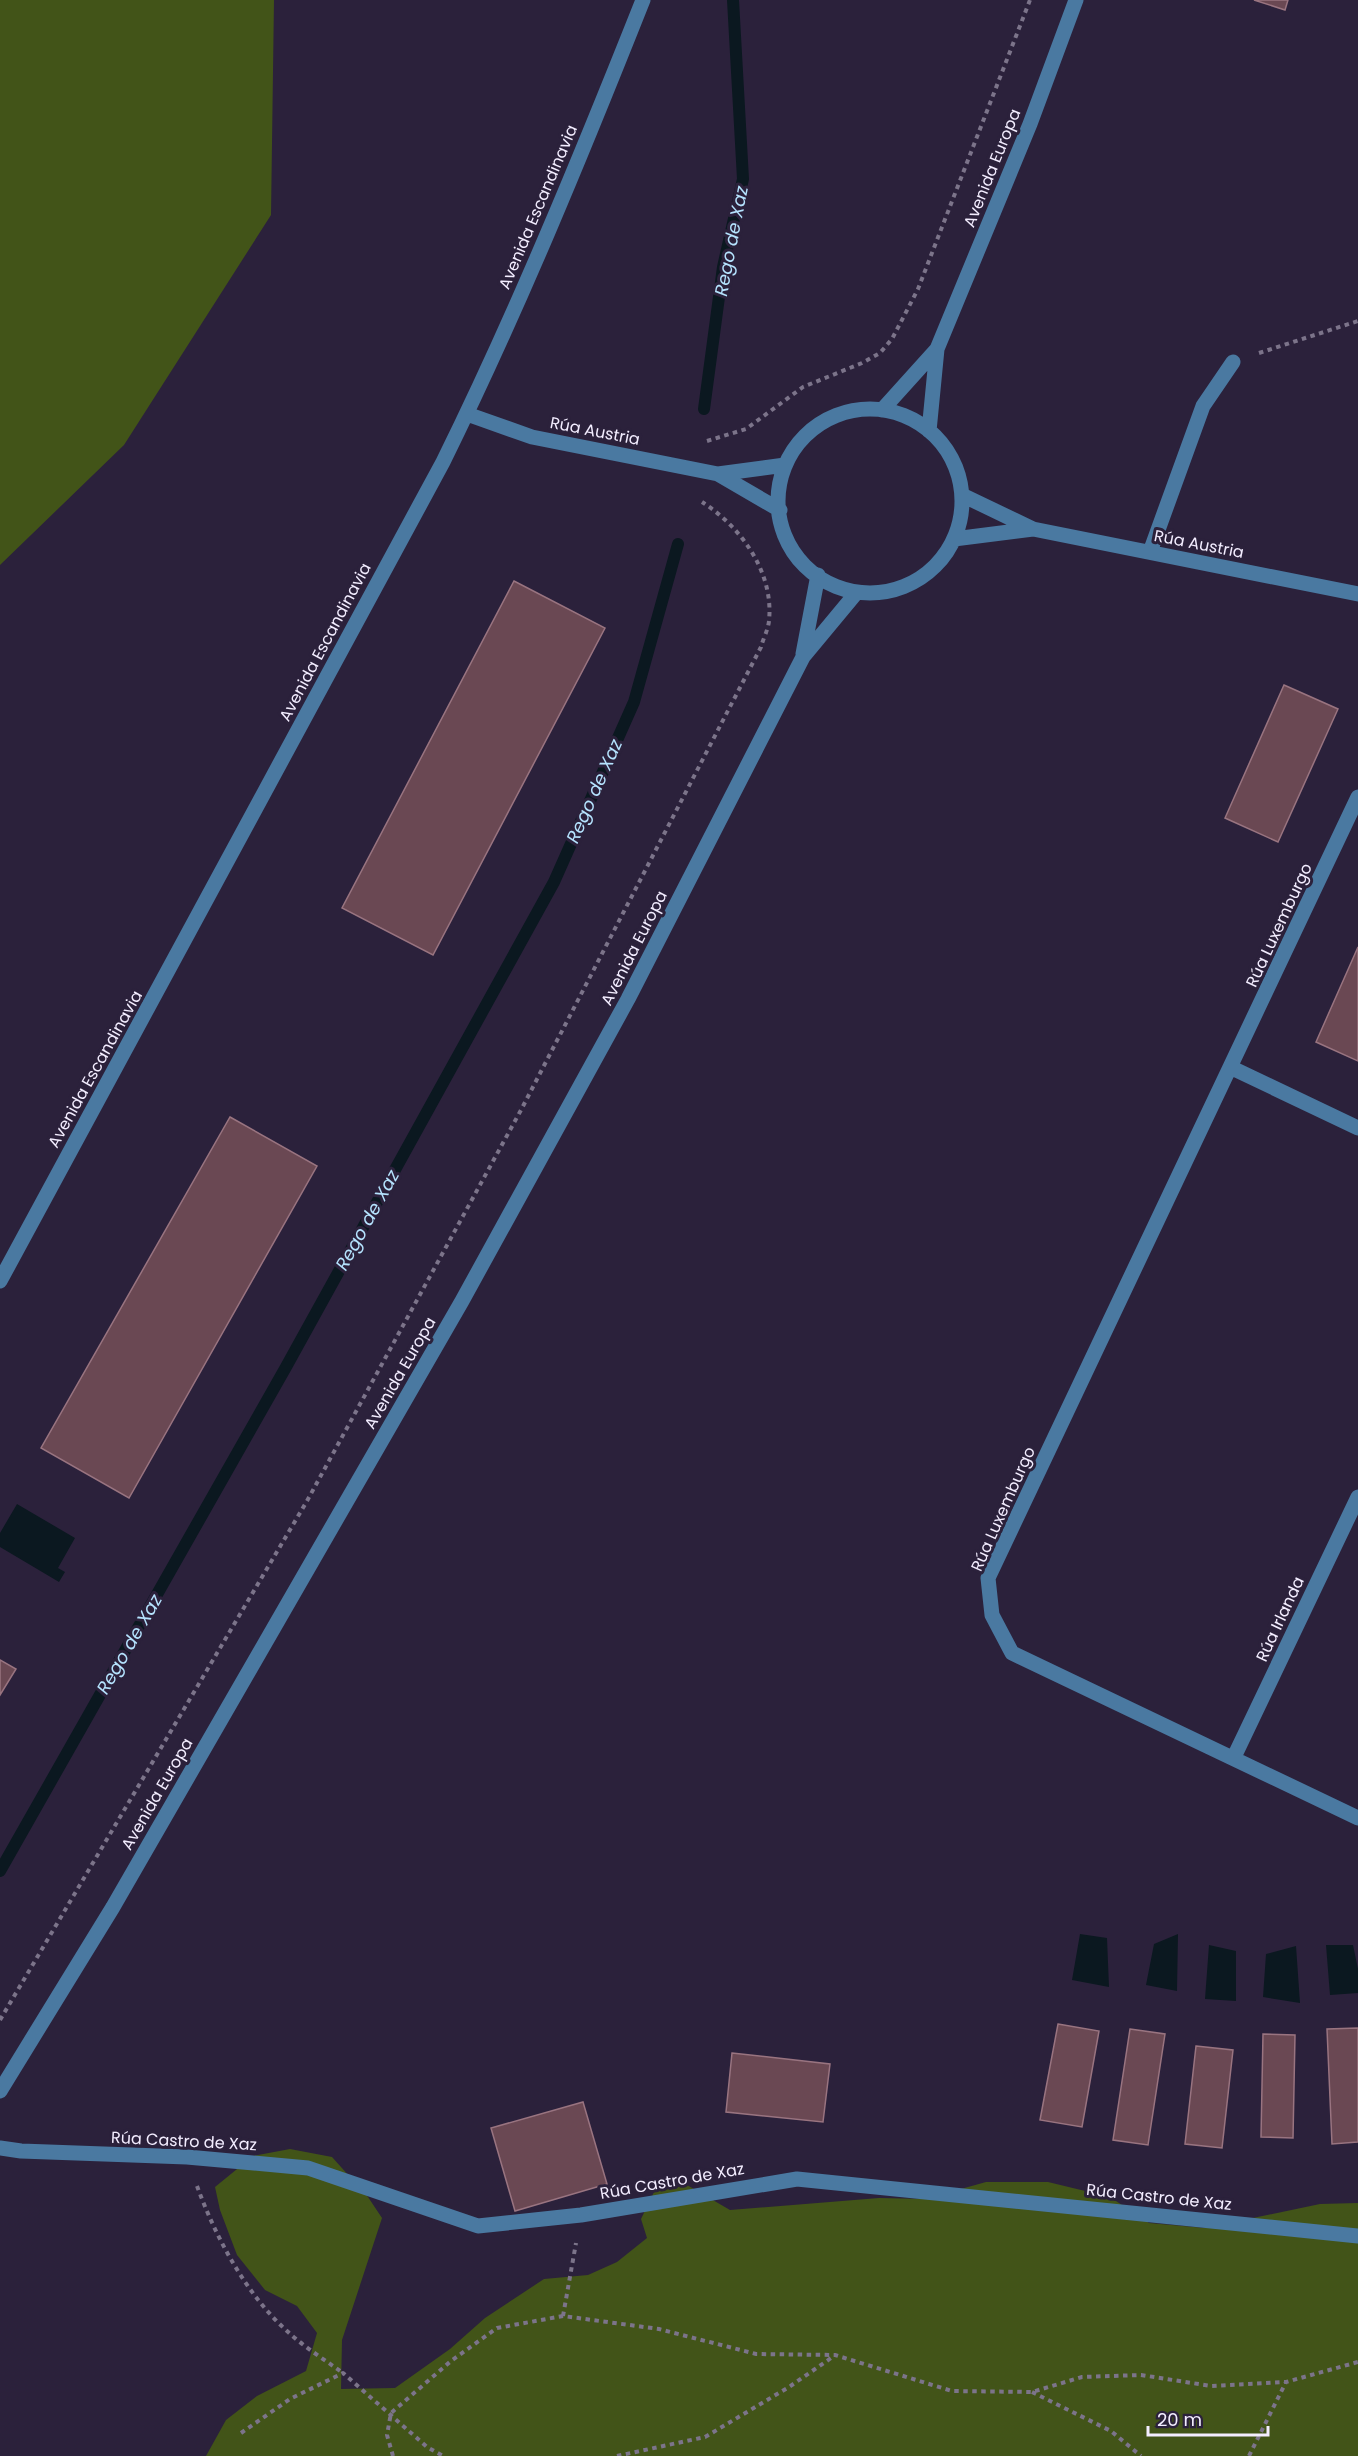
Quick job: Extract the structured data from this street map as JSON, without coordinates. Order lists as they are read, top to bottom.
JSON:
{
  "streets": {
    "street": [
      "Avenida Europa",
      "Avenida Escandinavia",
      "Rúa Austria",
      "Rúa Luxemburgo",
      "Rúa Irlanda",
      "Rúa Castro de Xaz"
    ]
  },
  "crossings": [
    ["Avenida Europa", "Rúa Austria"],
    ["Avenida Escandinavia", "Rúa Austria"],
    ["Rúa Luxemburgo", "Rúa Irlanda"]
  ],
  "water": ["Rego de Xaz"],
  "scale_bar": "20 m"
}
